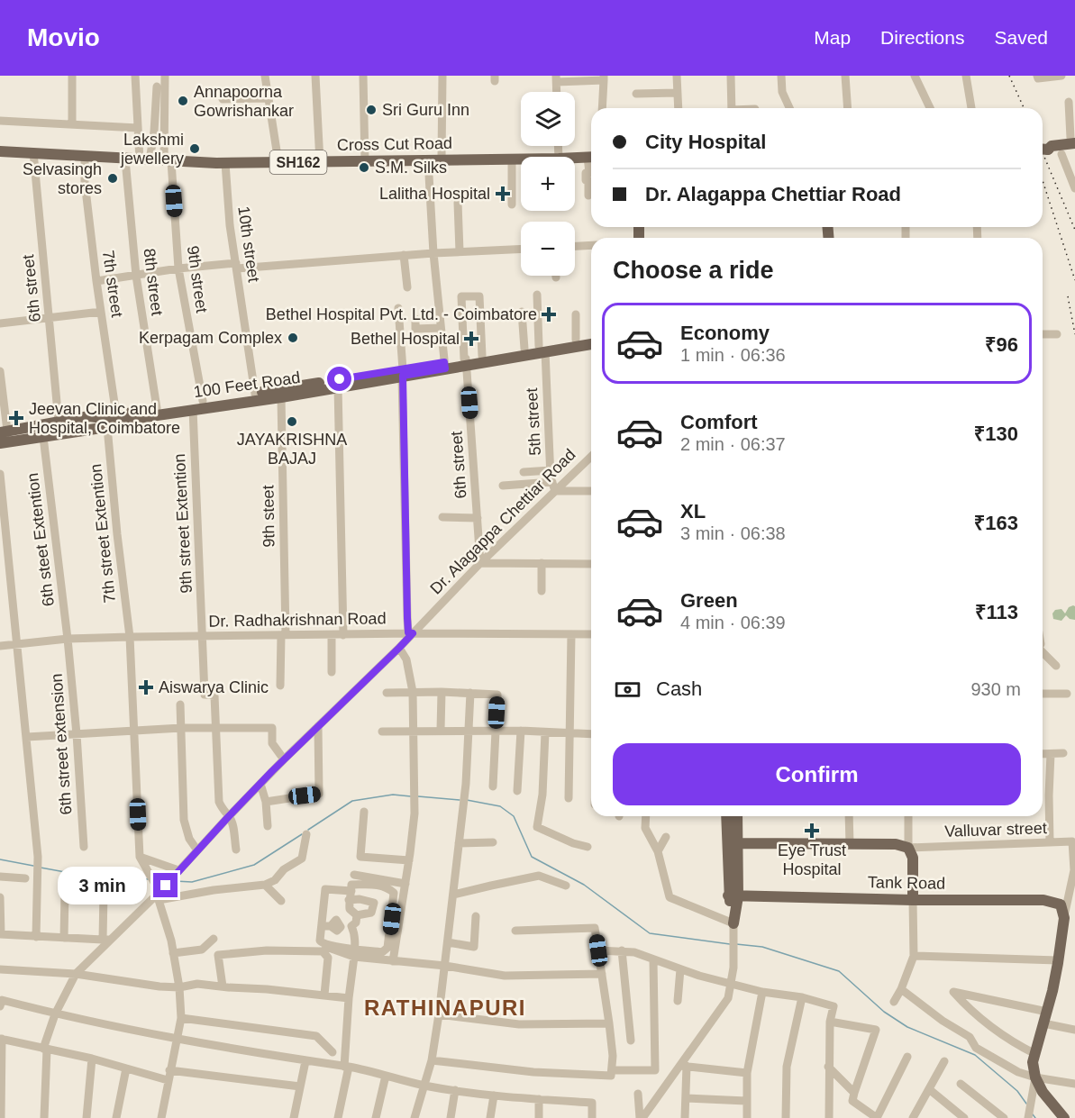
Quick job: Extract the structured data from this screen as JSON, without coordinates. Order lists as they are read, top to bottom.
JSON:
{
  "streets": {
    "main road": [
      "Cross Cut Road",
      "SH162",
      "100 Feet Road",
      "Tank Road"
    ],
    "street": [
      "10th street",
      "9th street",
      "8th street",
      "7th street",
      "6th street",
      "5th street",
      "9th steet",
      "Dr. Alagappa Chettiar Road",
      "9th street Extention",
      "7th street Extention",
      "6th steet Extention",
      "Dr. Radhakrishnan Road",
      "6th street extension",
      "Valluvar street"
    ]
  },
  "crossings": [
    ["Cross Cut Road", "10th street"],
    ["Cross Cut Road", "9th street"],
    ["Cross Cut Road", "8th street"],
    ["Cross Cut Road", "7th street"],
    ["Cross Cut Road", "6th street"],
    ["10th street", "100 Feet Road"],
    ["9th street", "100 Feet Road"],
    ["8th street", "100 Feet Road"],
    ["7th street", "100 Feet Road"],
    ["6th street", "100 Feet Road"],
    ["6th street", "Dr. Alagappa Chettiar Road"],
    ["100 Feet Road", "5th street"],
    ["100 Feet Road", "9th steet"],
    ["100 Feet Road", "9th street Extention"],
    ["100 Feet Road", "7th street Extention"],
    ["100 Feet Road", "6th steet Extention"],
    ["5th street", "Dr. Alagappa Chettiar Road"],
    ["9th steet", "Dr. Radhakrishnan Road"],
    ["Dr. Alagappa Chettiar Road", "Dr. Radhakrishnan Road"],
    ["9th street Extention", "Dr. Radhakrishnan Road"],
    ["7th street Extention", "Dr. Radhakrishnan Road"],
    ["6th steet Extention", "Dr. Radhakrishnan Road"],
    ["6th steet Extention", "6th street extension"],
    ["Dr. Radhakrishnan Road", "6th street extension"],
    ["Valluvar street", "Tank Road"]
  ],
  "districts": ["RATHINAPURI"],
  "places": {
    "other": [
      "Annapoorna Gowrishankar",
      "Sri Guru Inn",
      "Lakshmi jewellery",
      "S.M. Silks",
      "Selvasingh stores",
      "Kerpagam Complex",
      "JAYAKRISHNA BAJAJ"
    ],
    "health": [
      "Lalitha Hospital",
      "Bethel Hospital Pvt. Ltd. - Coimbatore",
      "Bethel Hospital",
      "Jeevan Clinic and Hospital, Coimbatore",
      "Aiswarya Clinic",
      "Eye Trust Hospital"
    ]
  },
  "page": {
    "header": "Movio",
    "nav": ["Map", "Directions", "Saved"],
    "map_buttons": ["+", "−"],
    "banner": ["City Hospital", "Dr. Alagappa Chettiar Road"],
    "heading": "Choose a ride",
    "list": [
      {
        "name": "Economy",
        "note": "1 min · 06:36",
        "value": "₹96"
      },
      {
        "name": "Comfort",
        "note": "2 min · 06:37",
        "value": "₹130"
      },
      {
        "name": "XL",
        "note": "3 min · 06:38",
        "value": "₹163"
      },
      {
        "name": "Green",
        "note": "4 min · 06:39",
        "value": "₹113"
      }
    ],
    "pay": ["Cash", "930 m"],
    "buttons": "Confirm",
    "bubble": "3 min"
  }
}
